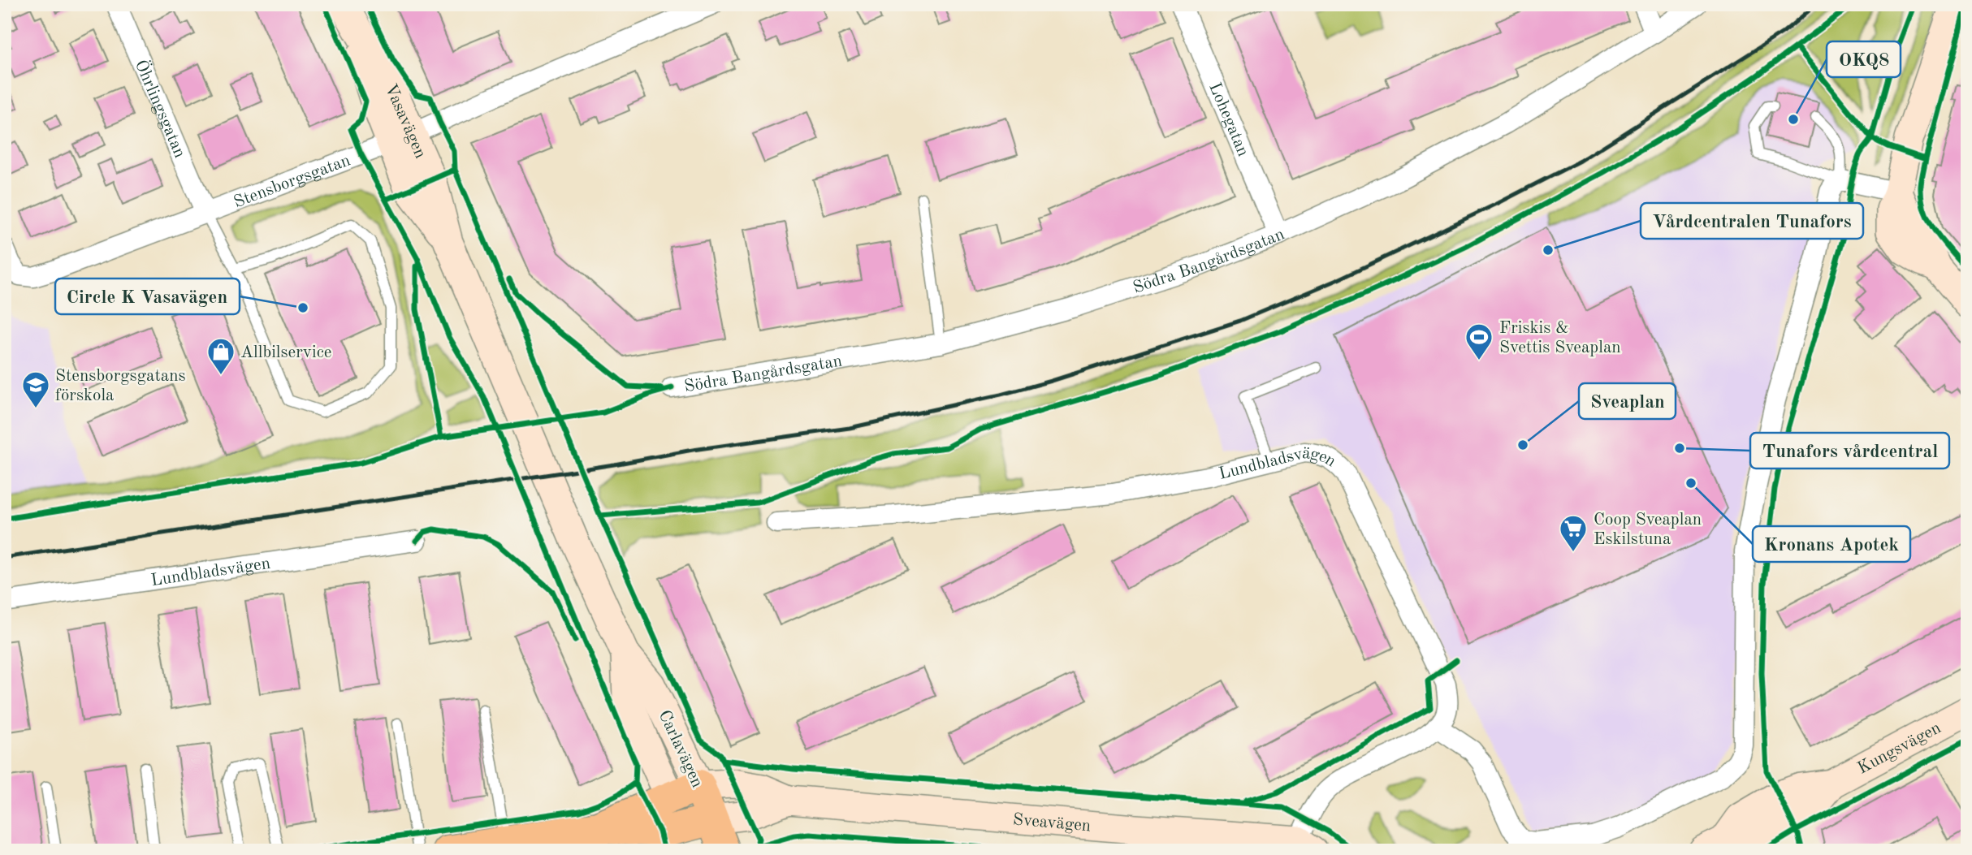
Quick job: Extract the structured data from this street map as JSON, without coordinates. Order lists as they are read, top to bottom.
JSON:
{
  "streets": {
    "main road": ["Carlavägen", "Sveavägen"],
    "street": [
      "Öhrlingsgatan",
      "Lohegatan",
      "Vasavägen",
      "Stensborgsgatan",
      "Södra Bangårdsgatan",
      "Lundbladsvägen",
      "Kungsvägen"
    ]
  },
  "crossings": [
    ["Öhrlingsgatan", "Stensborgsgatan"],
    ["Lohegatan", "Södra Bangårdsgatan"],
    ["Vasavägen", "Stensborgsgatan"],
    ["Vasavägen", "Carlavägen"],
    ["Carlavägen", "Sveavägen"]
  ],
  "places": {
    "other": [
      "OKQ8",
      "Vårdcentralen Tunafors",
      "Circle K Vasavägen",
      "Sveaplan",
      "Tunafors vårdcentral",
      "Kronans Apotek"
    ],
    "sports": ["Friskis & Svettis Sveaplan"],
    "shop": ["Allbilservice"],
    "school or university": ["Stensborgsgatans förskola"],
    "supermarket": ["Coop Sveaplan Eskilstuna"]
  }
}
